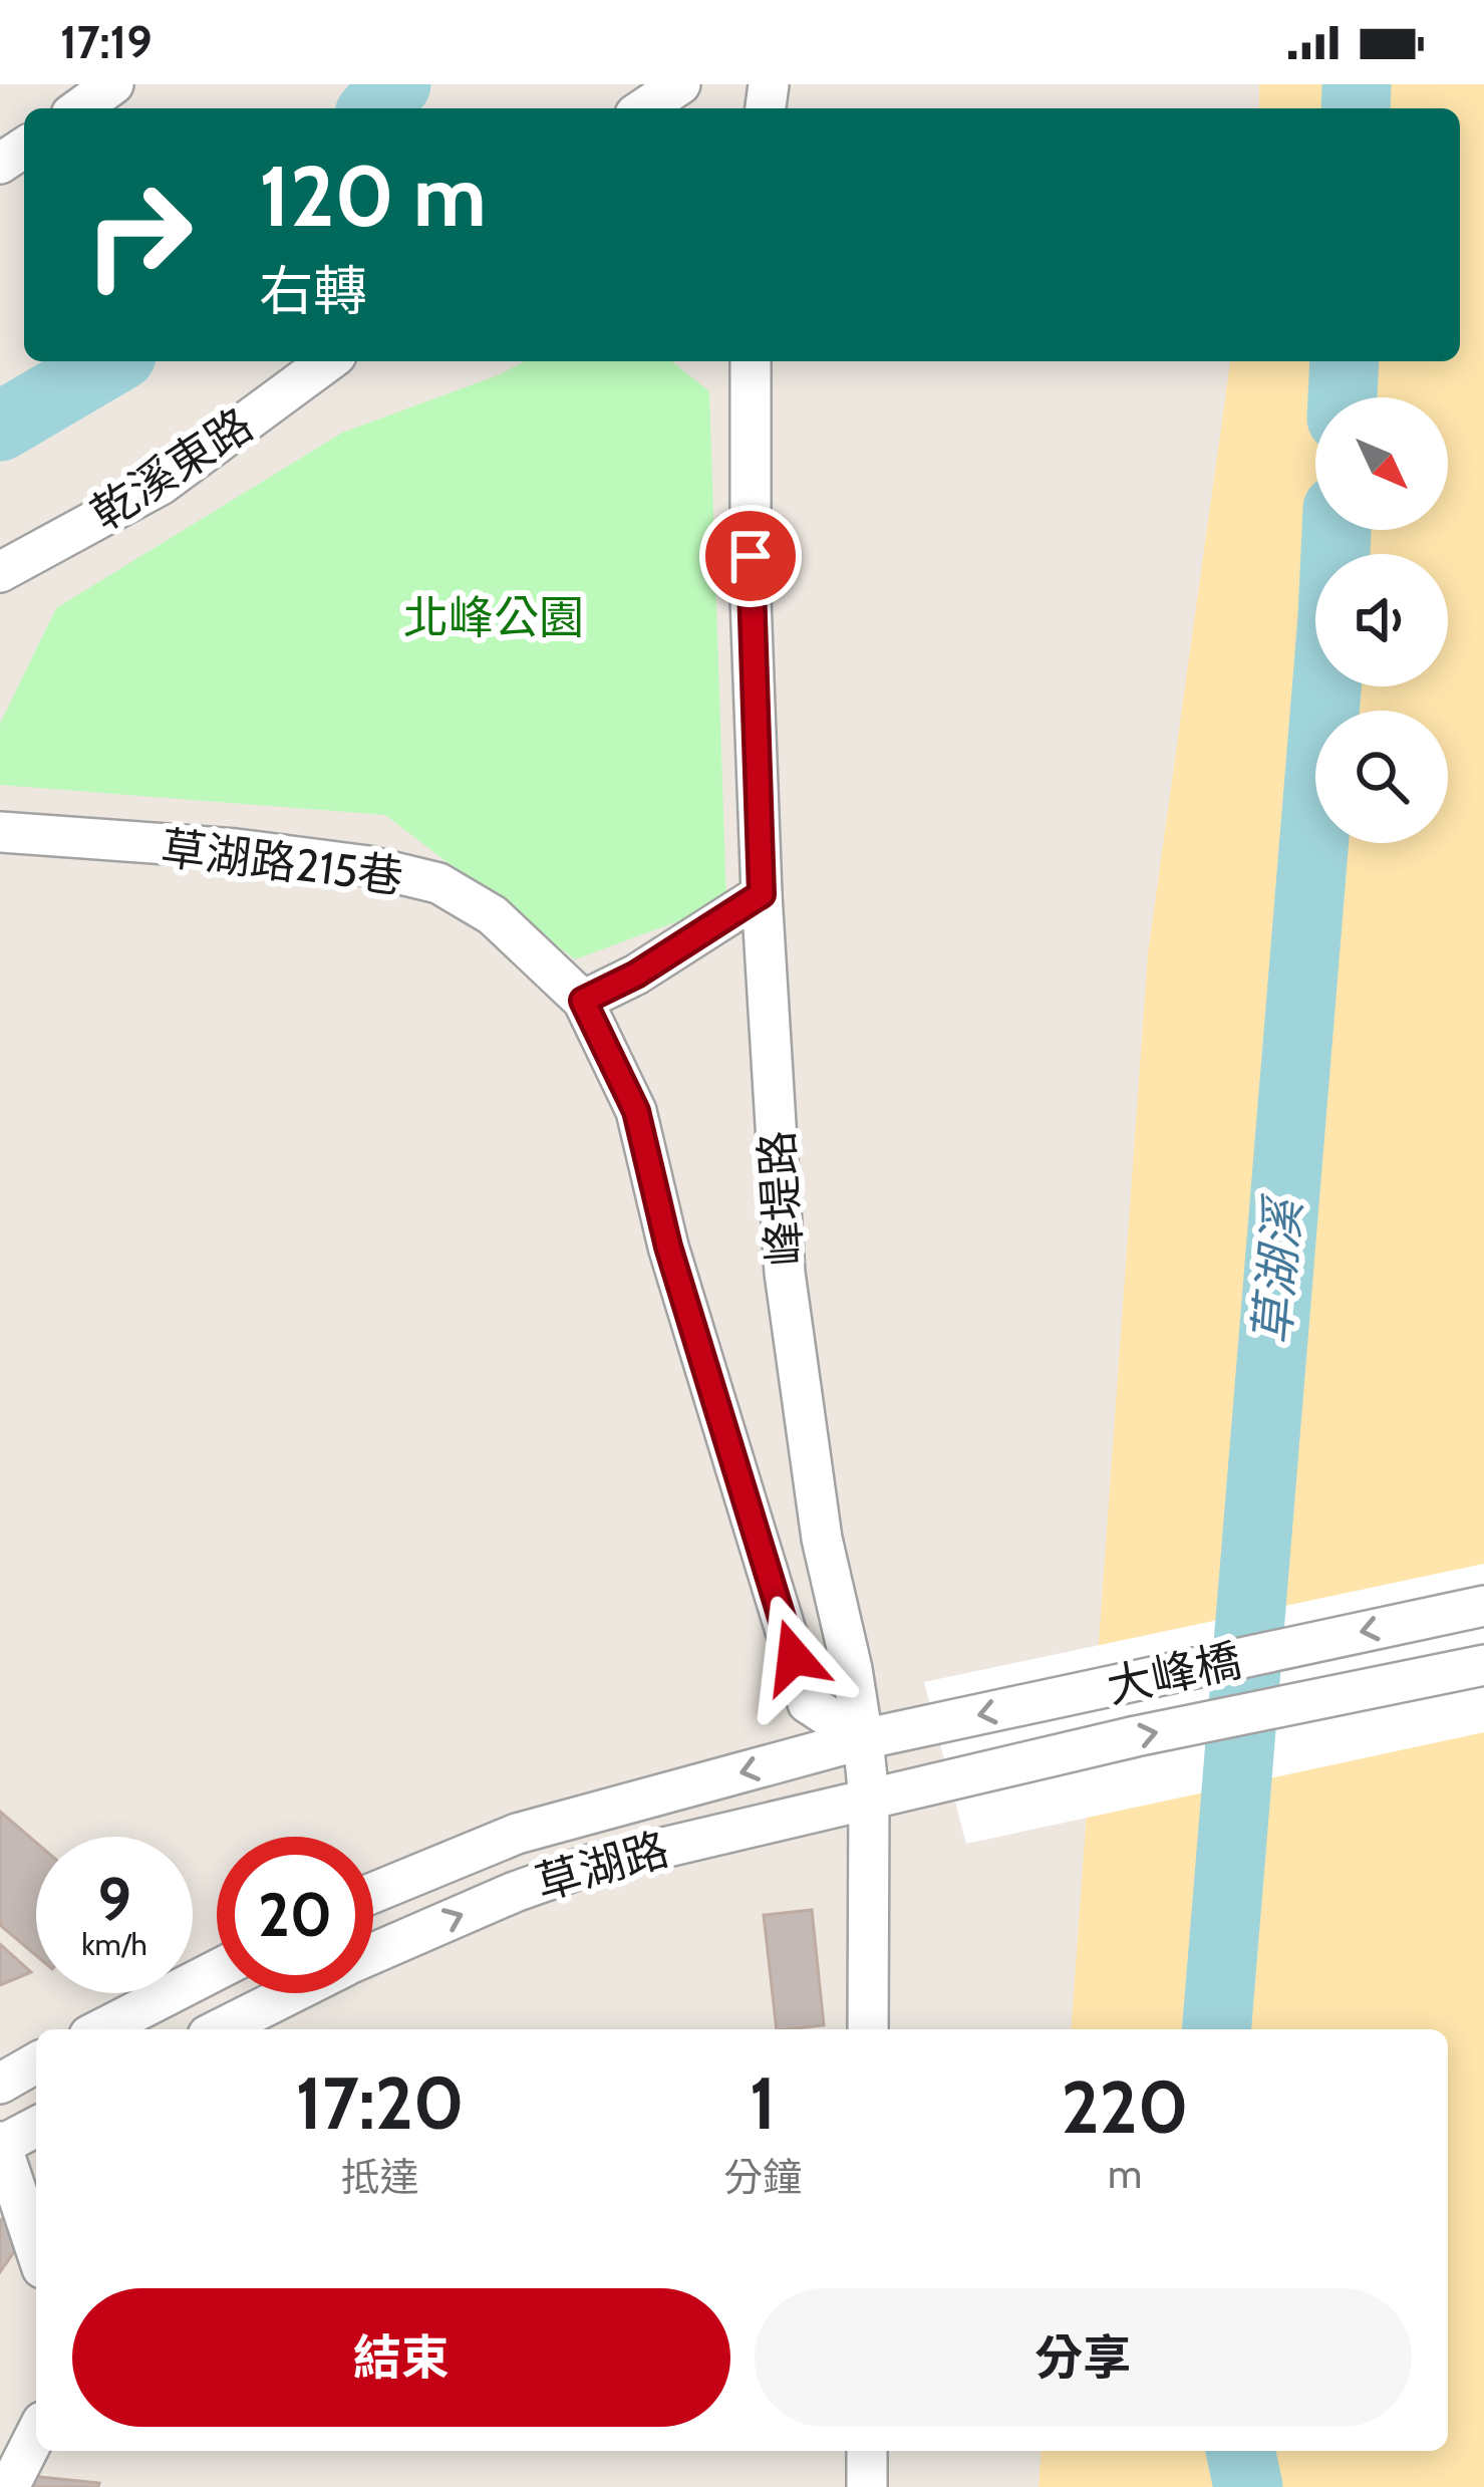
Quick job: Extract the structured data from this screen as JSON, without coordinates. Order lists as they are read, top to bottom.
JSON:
{
  "streets": {
    "street": [
      "乾溪東路",
      "草湖路215巷",
      "峰堤路",
      "大峰橋",
      "草湖路"
    ]
  },
  "crossings": [
    ["草湖路215巷", "峰堤路"],
    ["草湖路215巷", "大峰橋"],
    ["草湖路215巷", "草湖路"],
    ["峰堤路", "大峰橋"],
    ["峰堤路", "草湖路"],
    ["大峰橋", "草湖路"]
  ],
  "water": ["草湖溪"],
  "parks": ["北峰公園"],
  "north": "bottom right",
  "page": {
    "status": "17:19",
    "turn": ["120 m", "右轉"],
    "speed": "9 km/h",
    "limit": "20",
    "eta": [
      "17:20",
      "抵達",
      "1",
      "分鐘",
      "220",
      "m"
    ],
    "buttons": ["結束", "分享"]
  }
}
